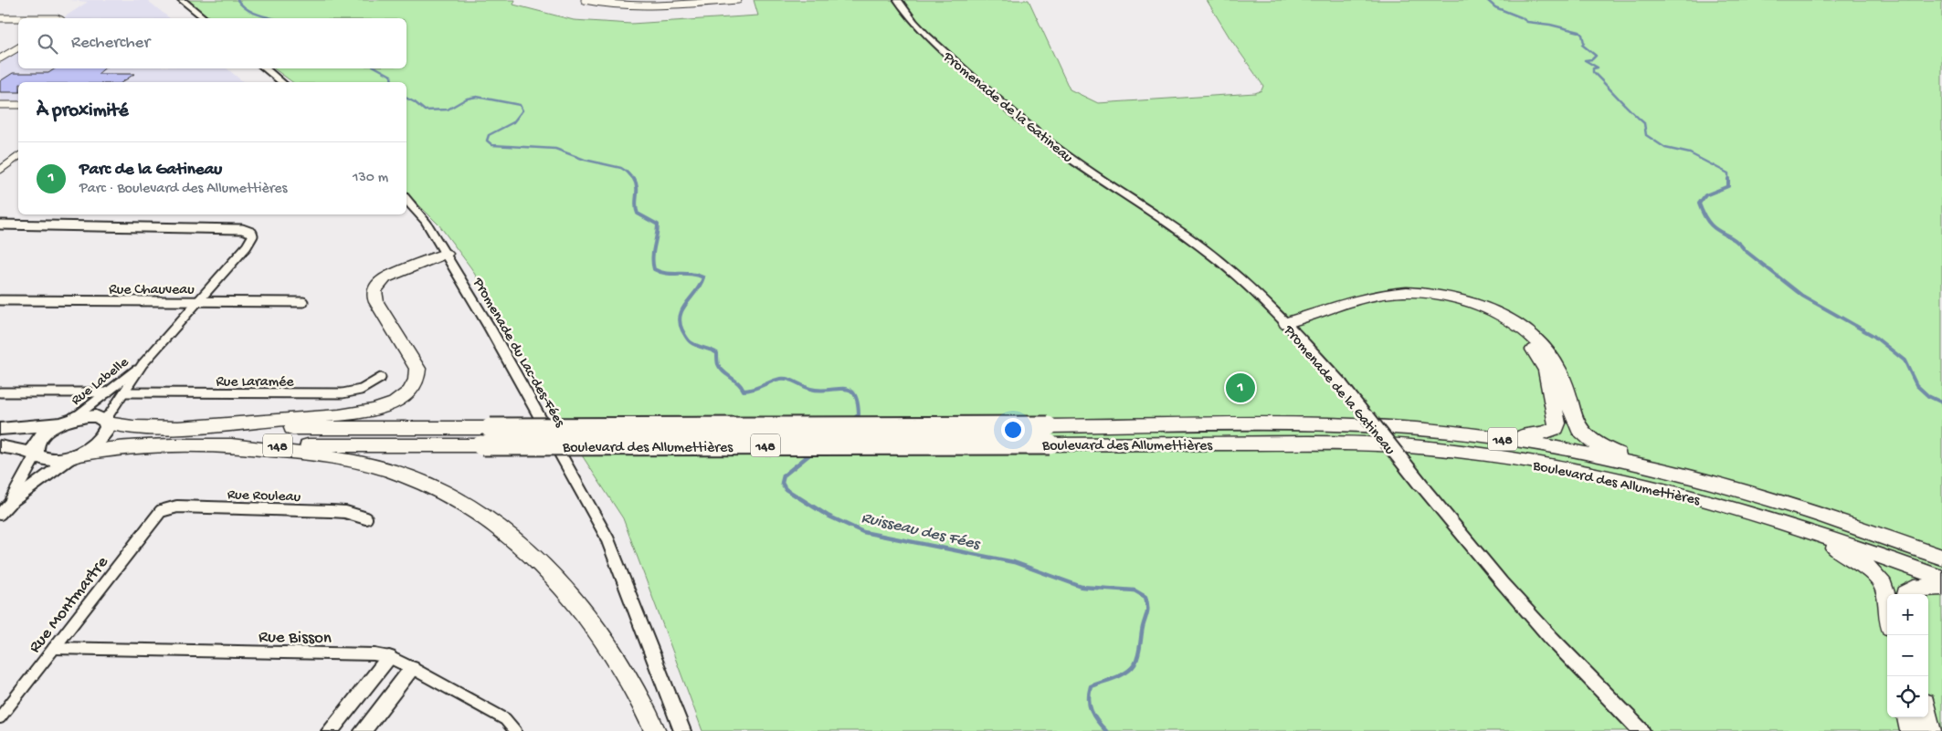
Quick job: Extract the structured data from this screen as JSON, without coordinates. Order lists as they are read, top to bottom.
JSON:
{
  "streets": {
    "highway": ["148", "Boulevard des Allumettières"],
    "street": [
      "Promenade de la Gatineau",
      "Rue Chauveau",
      "Promenade du Lac-des-Fées",
      "Rue Labelle",
      "Rue Laramée",
      "Rue Rouleau",
      "Rue Montmartre",
      "Rue Bisson"
    ]
  },
  "crossings": [
    ["Rue Chauveau", "Rue Labelle"],
    ["Rue Labelle", "Rue Laramée"],
    ["Rue Labelle", "Boulevard des Allumettières"],
    ["Rue Rouleau", "Rue Montmartre"],
    ["Rue Montmartre", "Rue Bisson"]
  ],
  "water": ["Ruisseau des Fées"],
  "page": {
    "search": "Rechercher",
    "heading": "À proximité",
    "list": [
      {
        "mark": "1",
        "name": "Parc de la Gatineau",
        "note": "Parc · Boulevard des Allumettières",
        "value": "130 m"
      }
    ],
    "pins": "1",
    "map_buttons": ["+", "−"]
  }
}
